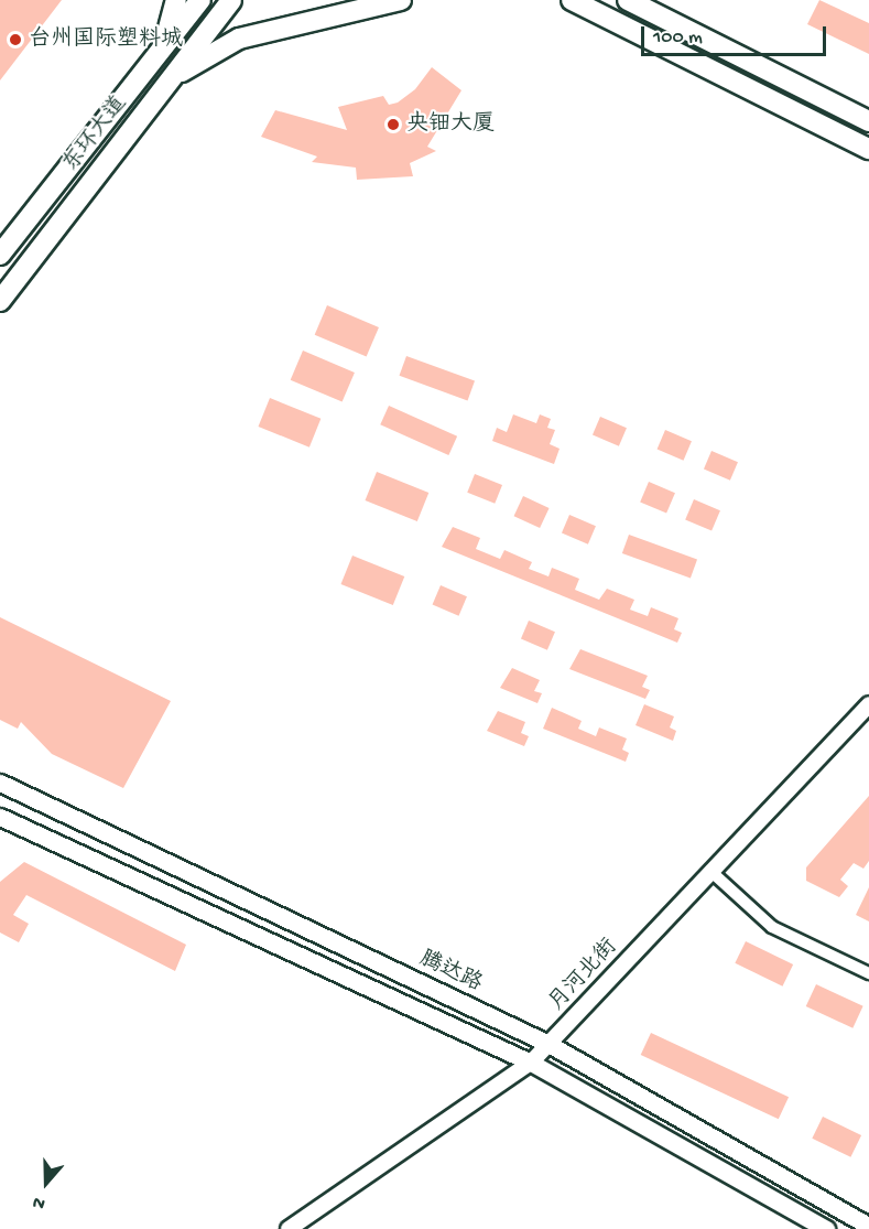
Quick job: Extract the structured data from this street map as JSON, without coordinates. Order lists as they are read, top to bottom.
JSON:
{
  "streets": {
    "main road": ["东环大道", "腾达路"],
    "street": ["月河北街"]
  },
  "crossings": [
    ["腾达路", "月河北街"]
  ],
  "places": ["台州国际塑料城", "央钿大厦"],
  "scale_bar": "100 m",
  "north": "bottom"
}
